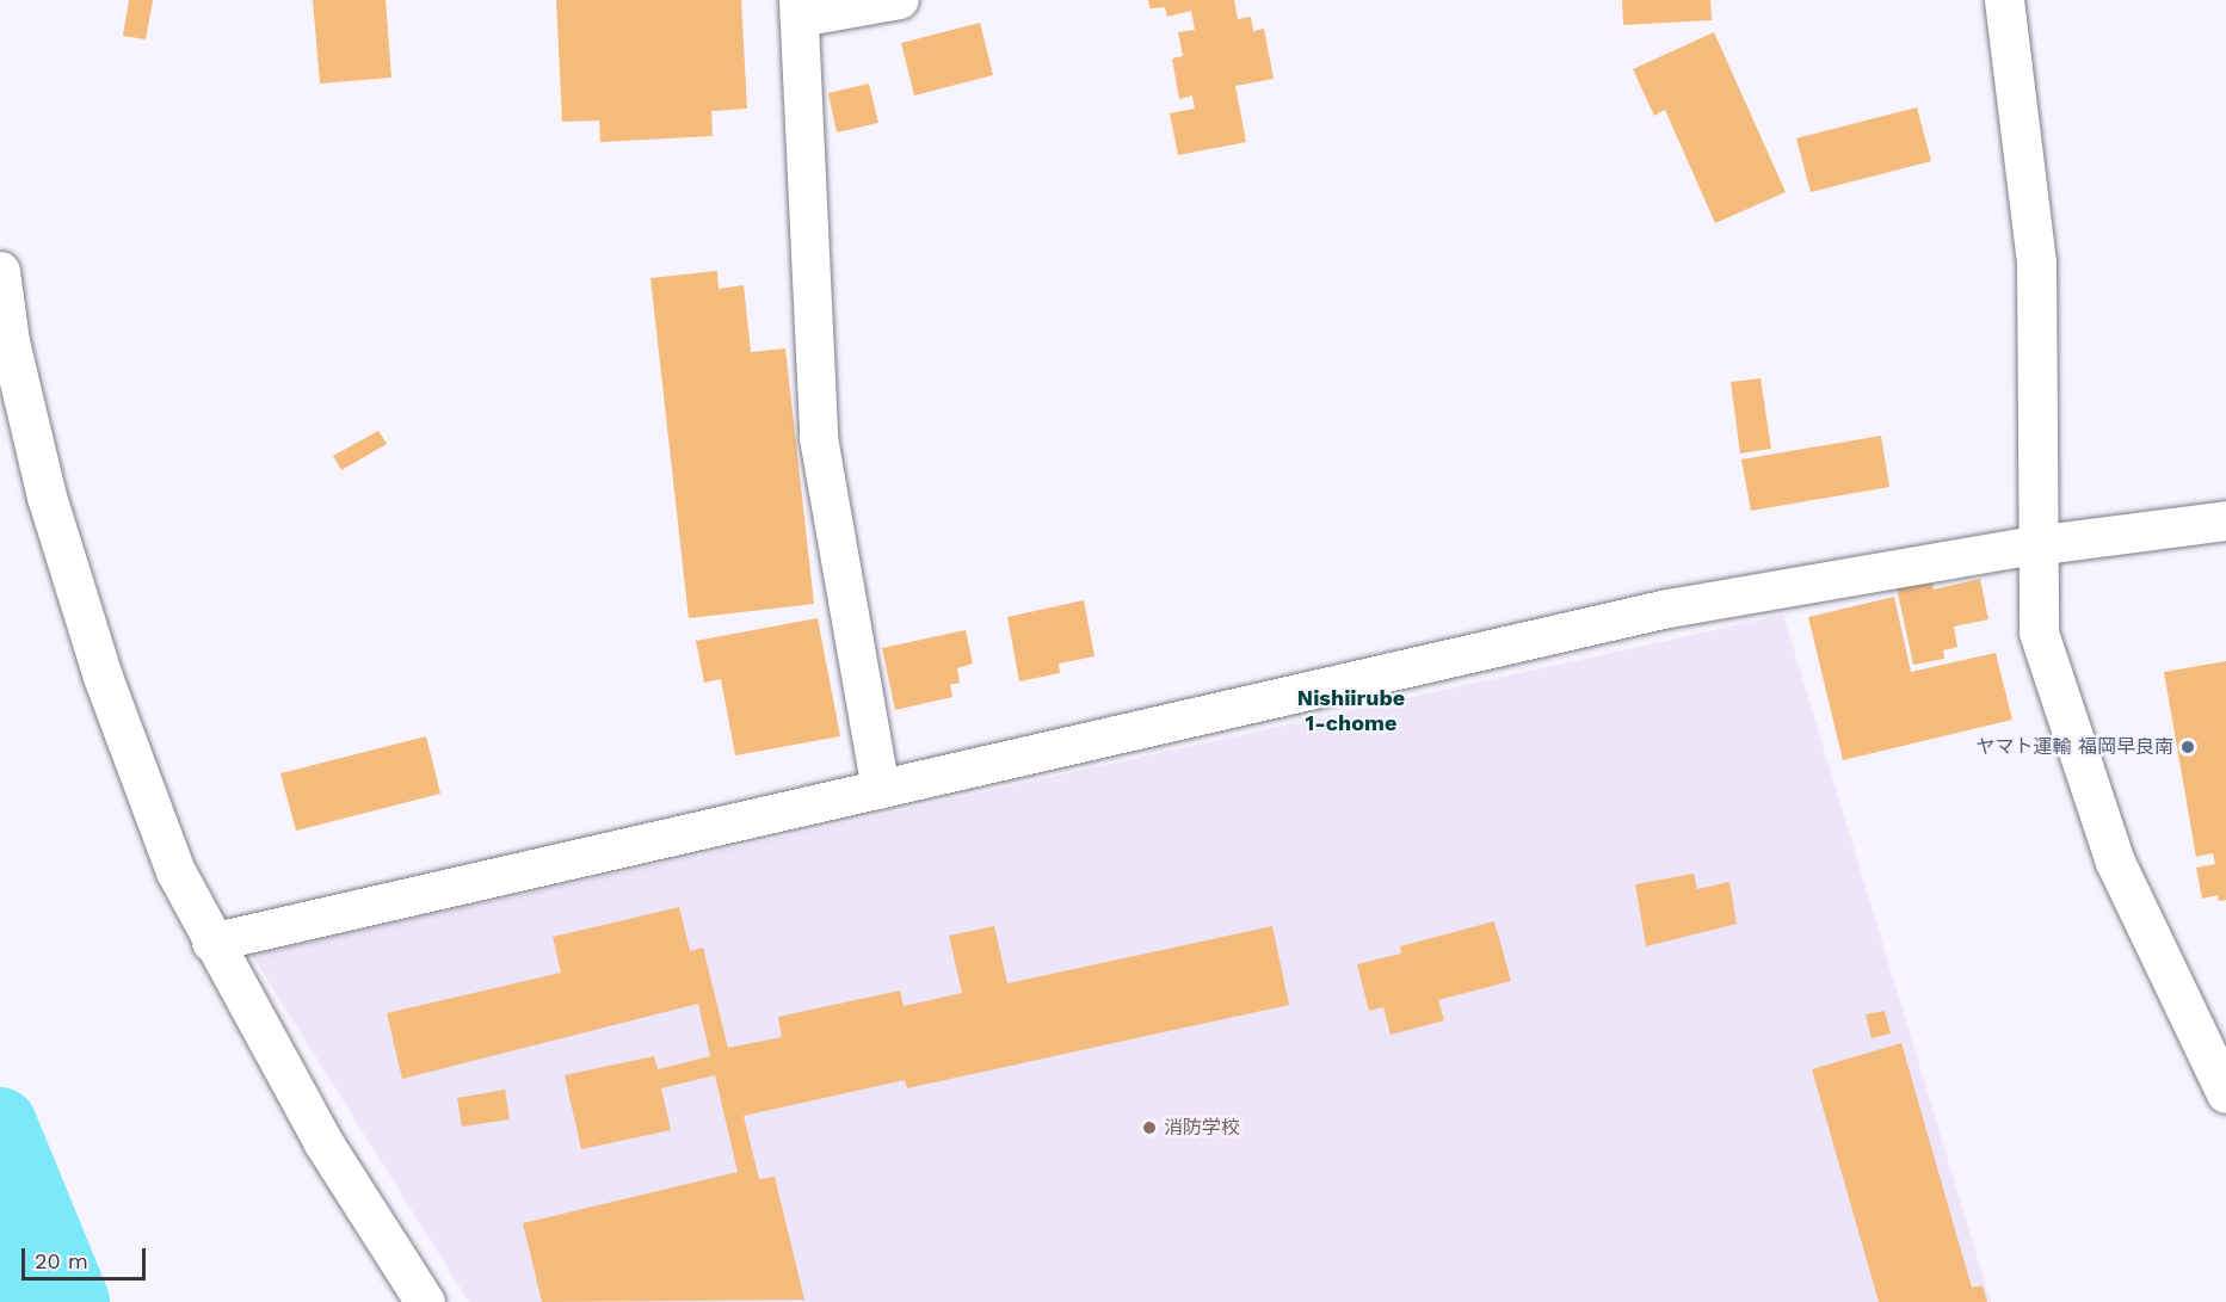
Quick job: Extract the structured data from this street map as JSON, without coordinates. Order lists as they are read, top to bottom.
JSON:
{
  "districts": ["Nishiirube 1-chome"],
  "places": ["ヤマト運輸 福岡早良南", "消防学校"],
  "scale_bar": "20 m"
}
